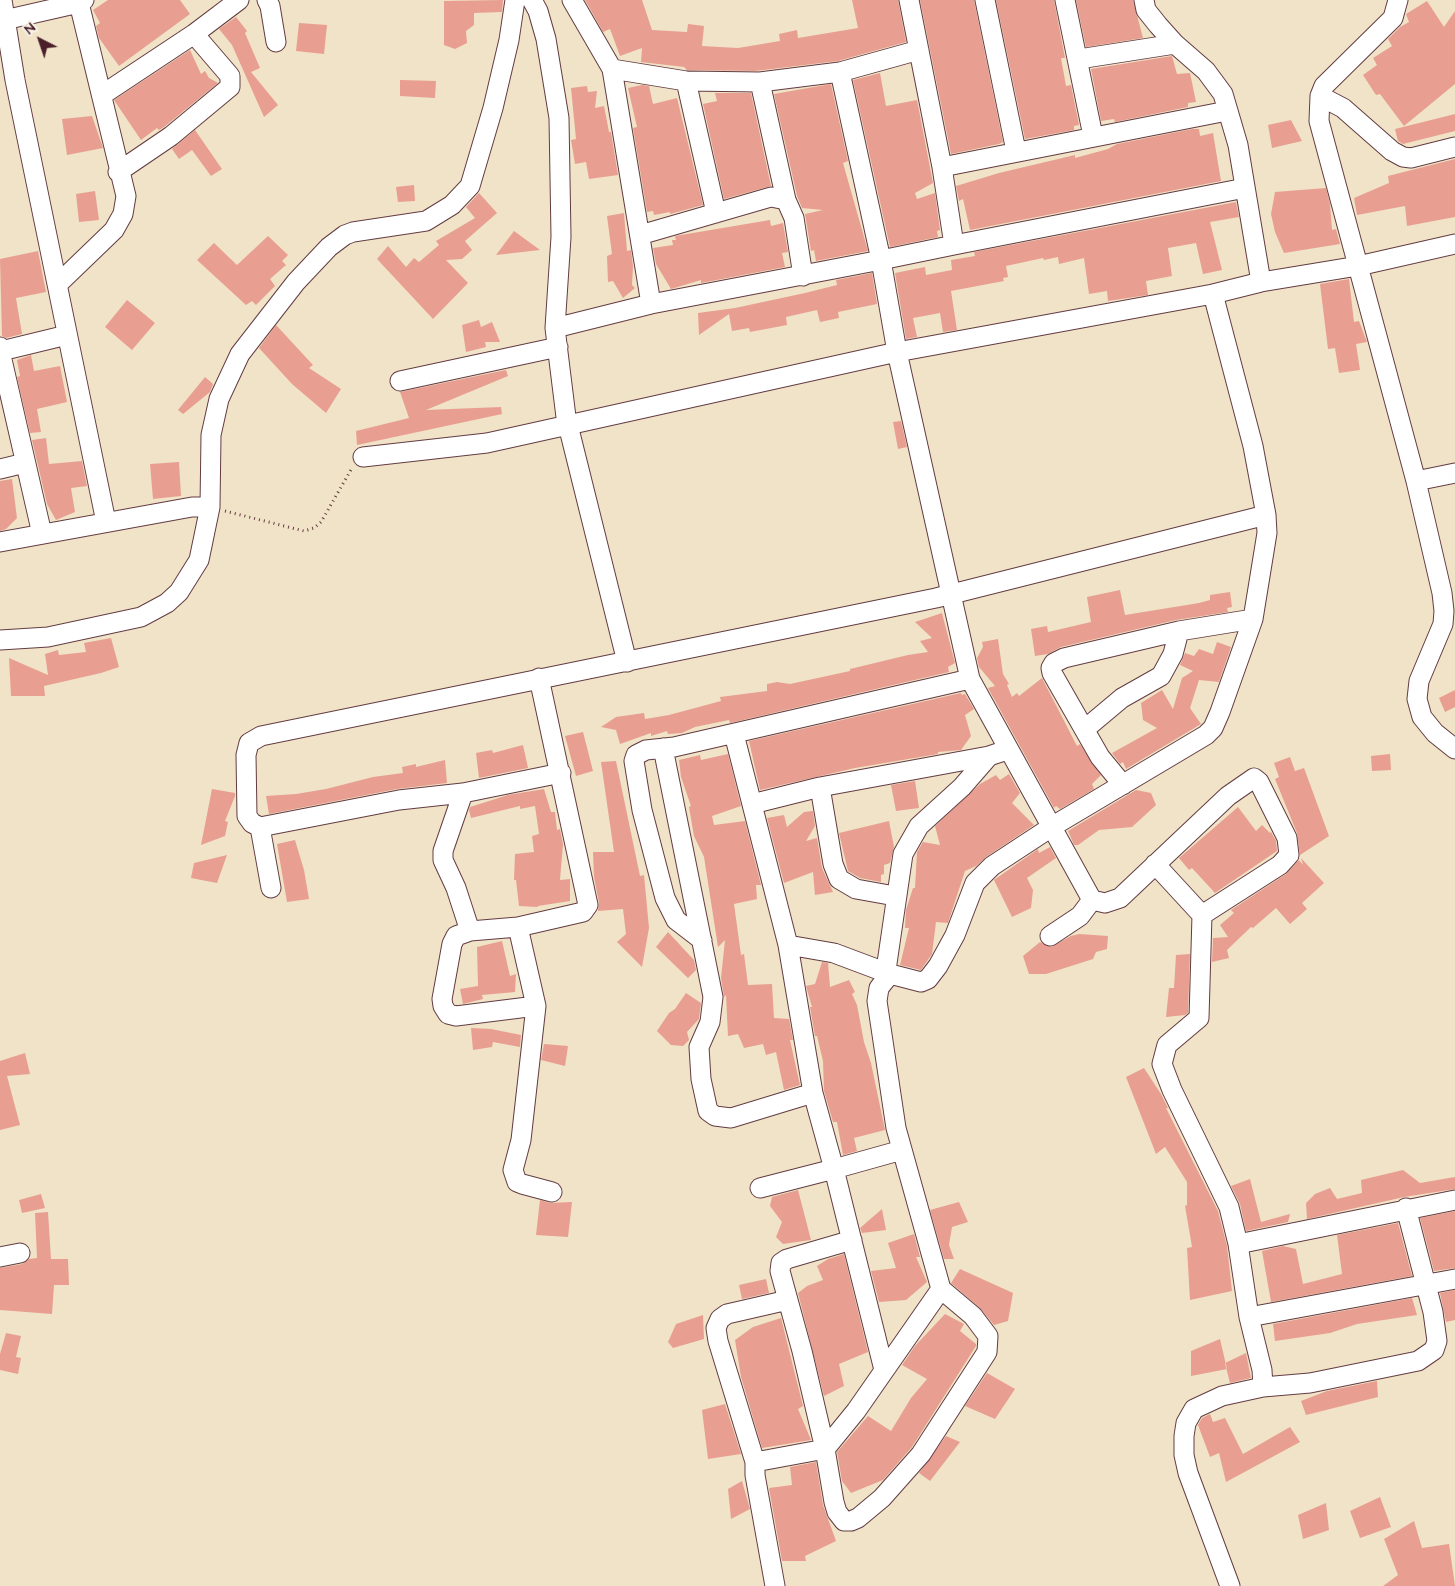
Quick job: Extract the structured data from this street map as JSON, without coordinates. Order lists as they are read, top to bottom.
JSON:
{
  "north": "top left"
}
